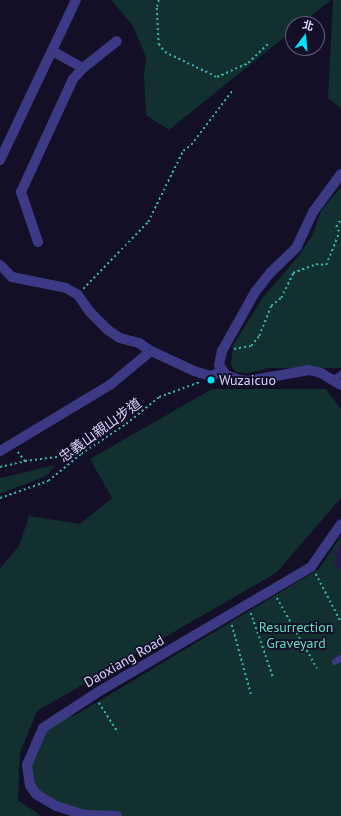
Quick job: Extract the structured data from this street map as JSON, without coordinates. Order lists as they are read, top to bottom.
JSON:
{
  "streets": {
    "street": ["Daoxiang Road"],
    "path": ["忠義山親山步道"]
  },
  "parks": ["Resurrection Graveyard"],
  "places": ["Wuzaicuo"],
  "north": "top"
}
